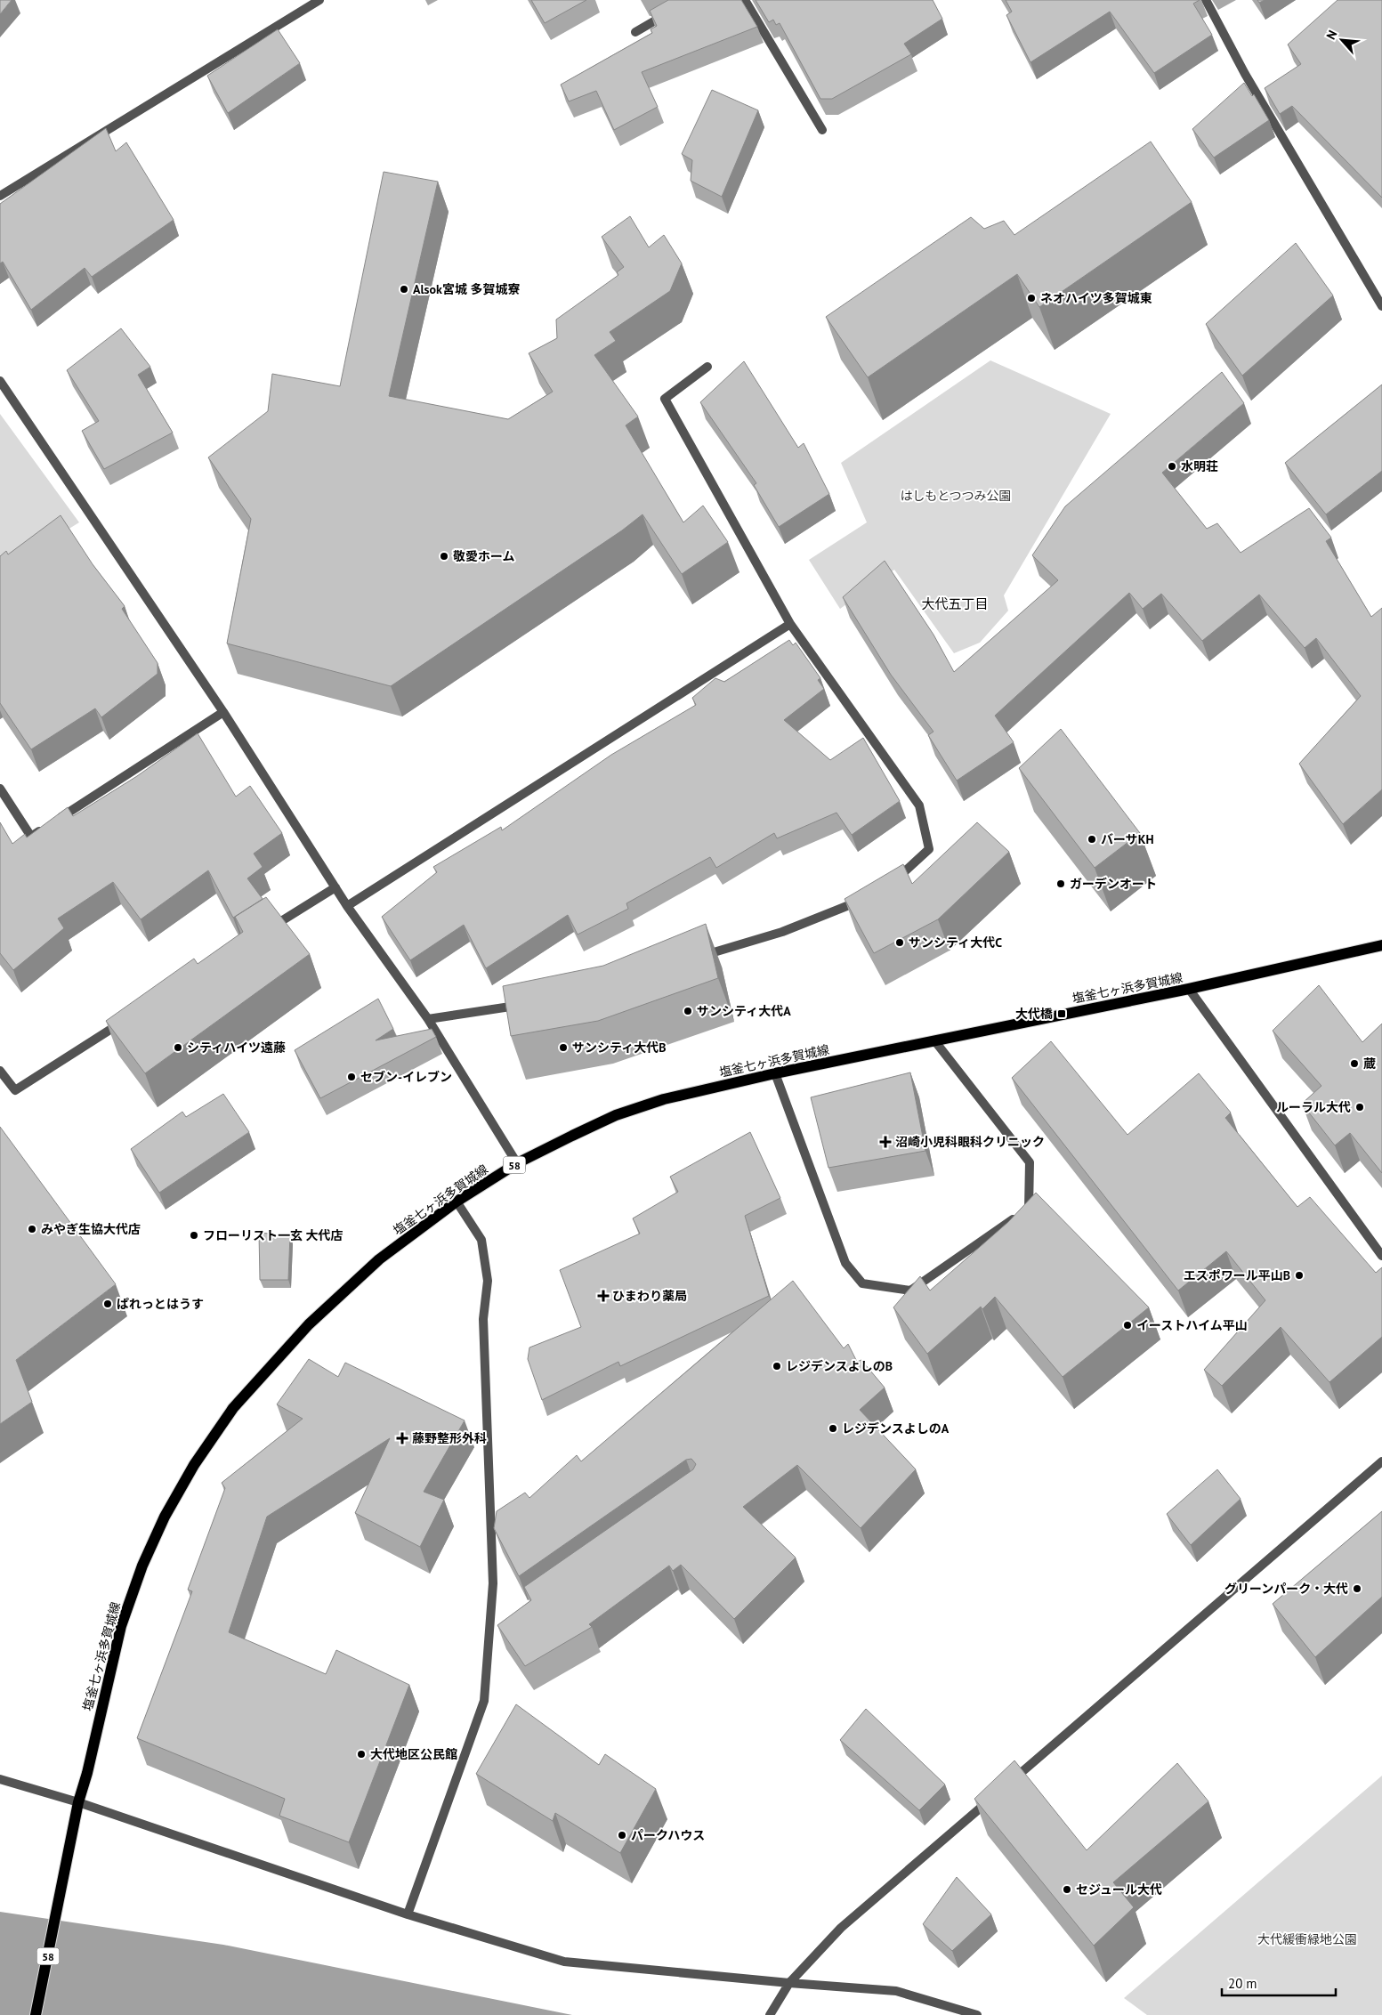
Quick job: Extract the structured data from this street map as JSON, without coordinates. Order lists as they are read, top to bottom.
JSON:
{
  "streets": {
    "main road": ["塩釜七ヶ浜多賀城線", "58"]
  },
  "districts": ["大代五丁目"],
  "parks": ["はしもとつつみ公園", "大代緩衝緑地公園"],
  "places": {
    "other": [
      "Alsok宮城 多賀城寮",
      "ネオハイツ多賀城東",
      "水明荘",
      "敬愛ホーム",
      "バーサKH",
      "ガーデンオート",
      "サンシティ大代C",
      "サンシティ大代A",
      "シティハイツ遠藤",
      "サンシティ大代B",
      "蔵",
      "セブン-イレブン",
      "ルーラル大代",
      "みやぎ生協大代店",
      "フローリスト一玄 大代店",
      "エスポワール平山B",
      "ぱれっとはうす",
      "イーストハイム平山",
      "レジデンスよしのB",
      "レジデンスよしのA",
      "グリーンパーク・大代",
      "大代地区公民館",
      "パークハウス",
      "セジュール大代"
    ],
    "transit": ["大代橋"],
    "health": ["沼崎小児科眼科クリニック", "ひまわり薬局", "藤野整形外科"]
  },
  "scale_bar": "20 m",
  "north": "top left"
}
